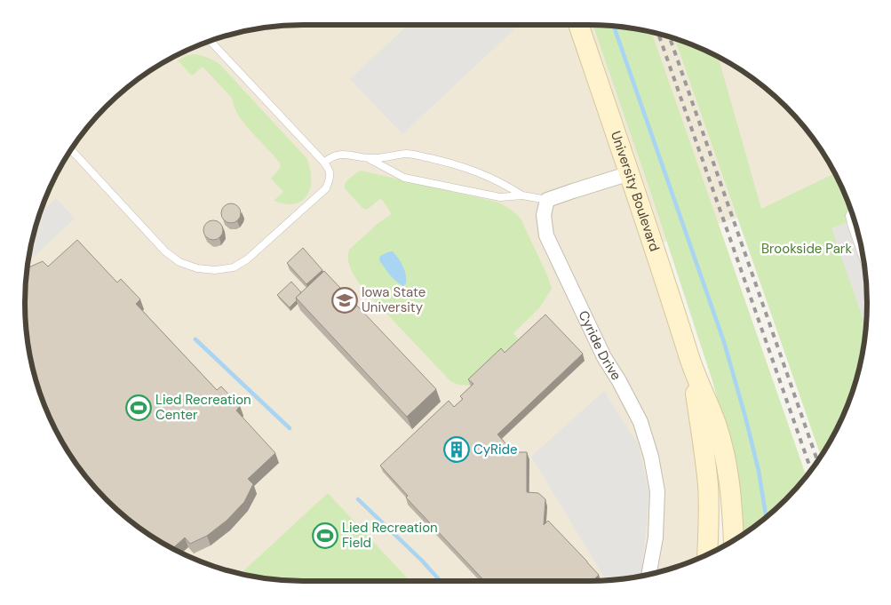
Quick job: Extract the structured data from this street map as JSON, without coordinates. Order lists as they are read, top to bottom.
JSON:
{
  "streets": {
    "main road": ["University Boulevard"],
    "street": ["Cyride Drive"]
  },
  "parks": ["Brookside Park"],
  "places": {
    "school or university": ["Iowa State University"],
    "sports": ["Lied Recreation Center", "Lied Recreation Field"],
    "building": ["CyRide"]
  }
}
